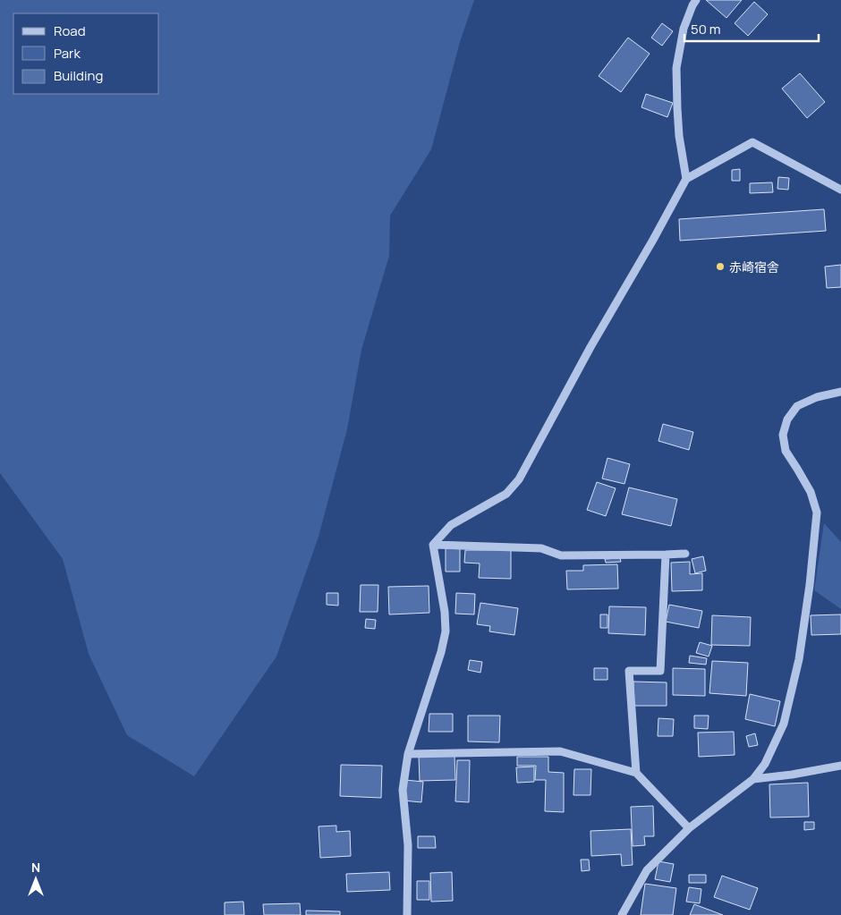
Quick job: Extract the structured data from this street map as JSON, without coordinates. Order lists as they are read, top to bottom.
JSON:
{
  "places": ["赤崎宿舎"],
  "legend": ["Road", "Park", "Building"],
  "scale_bar": "50 m",
  "north": "top"
}
